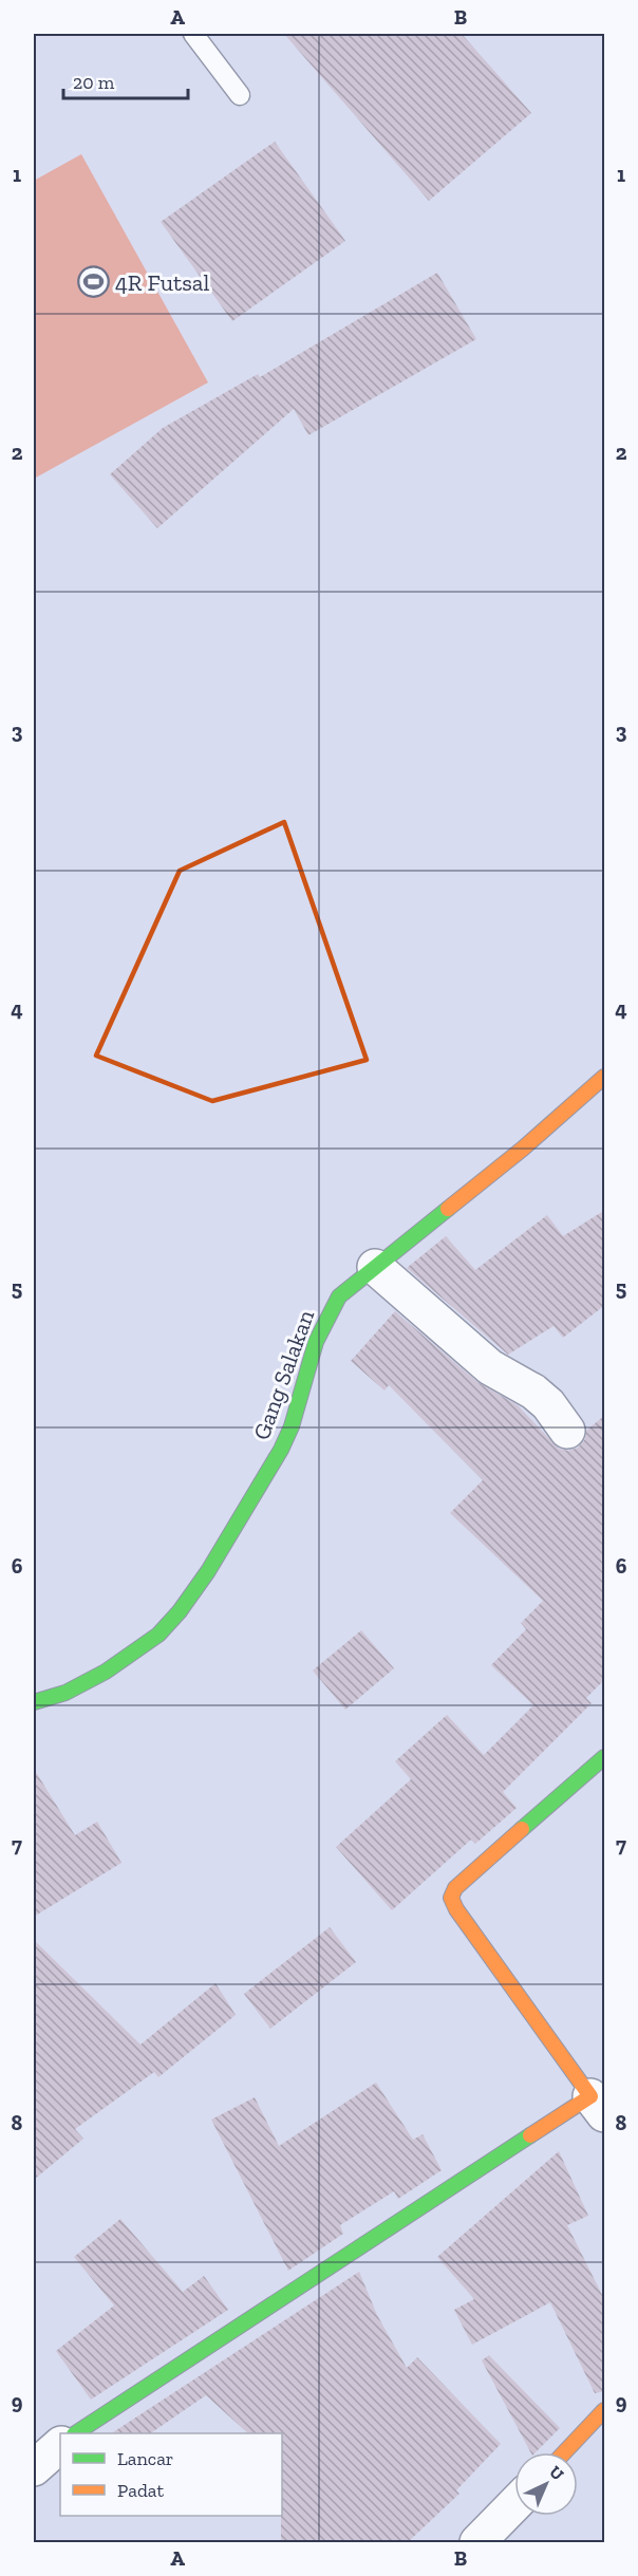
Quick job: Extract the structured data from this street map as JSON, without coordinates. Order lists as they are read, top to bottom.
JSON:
{
  "streets": {
    "street": ["Gang Salakan"]
  },
  "places": {
    "sports": ["4R Futsal"]
  },
  "legend": ["Lancar", "Padat"],
  "scale_bar": "20 m",
  "north": "top right",
  "grid": {
    "columns": ["A", "B"],
    "rows": [
      "1",
      "2",
      "3",
      "4",
      "5",
      "6",
      "7",
      "8",
      "9"
    ]
  }
}
